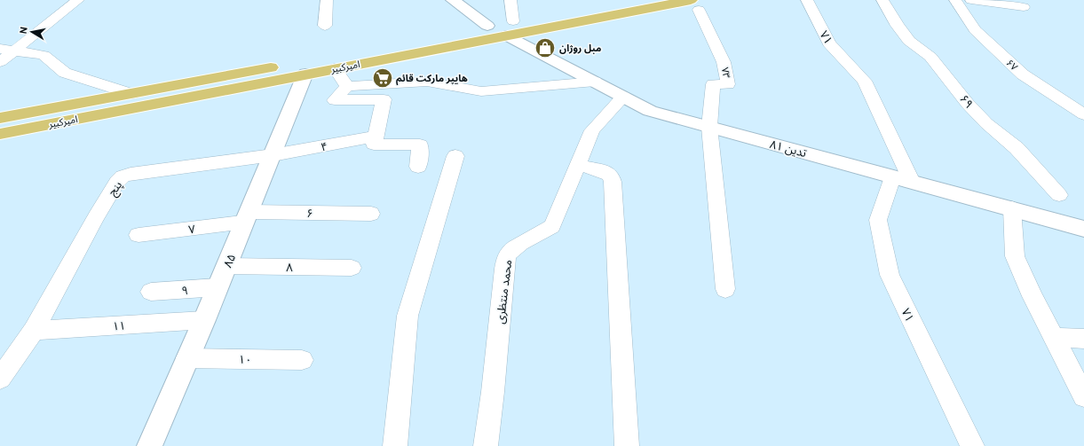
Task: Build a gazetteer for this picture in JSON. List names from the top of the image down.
{
  "streets": {
    "main road": ["امیرکبیر"],
    "street": [
      "۷۱",
      "۶۷",
      "۷۳",
      "۶۹",
      "۴",
      "تدین ۸۱",
      "پنج",
      "۶",
      "۷",
      "۸۵",
      "۸",
      "۹",
      "محمد منتظری",
      "۱۱",
      "۱۰"
    ]
  },
  "crossings": [
    ["۷۱", "تدین ۸۱"],
    ["امیرکبیر", "۷۳"],
    ["امیرکبیر", "تدین ۸۱"],
    ["امیرکبیر", "۸۵"],
    ["۷۳", "تدین ۸۱"],
    ["۴", "پنج"],
    ["۴", "۸۵"],
    ["تدین ۸۱", "محمد منتظری"],
    ["پنج", "۸۵"],
    ["پنج", "۱۱"],
    ["۶", "۷"],
    ["۶", "۸۵"],
    ["۷", "۸۵"],
    ["۸۵", "۸"],
    ["۸۵", "۹"],
    ["۸۵", "۱۱"],
    ["۸۵", "۱۰"]
  ],
  "places": {
    "shop": ["مبل روژان"],
    "supermarket": ["هایپر مارکت قائم"]
  },
  "north": "left"
}
